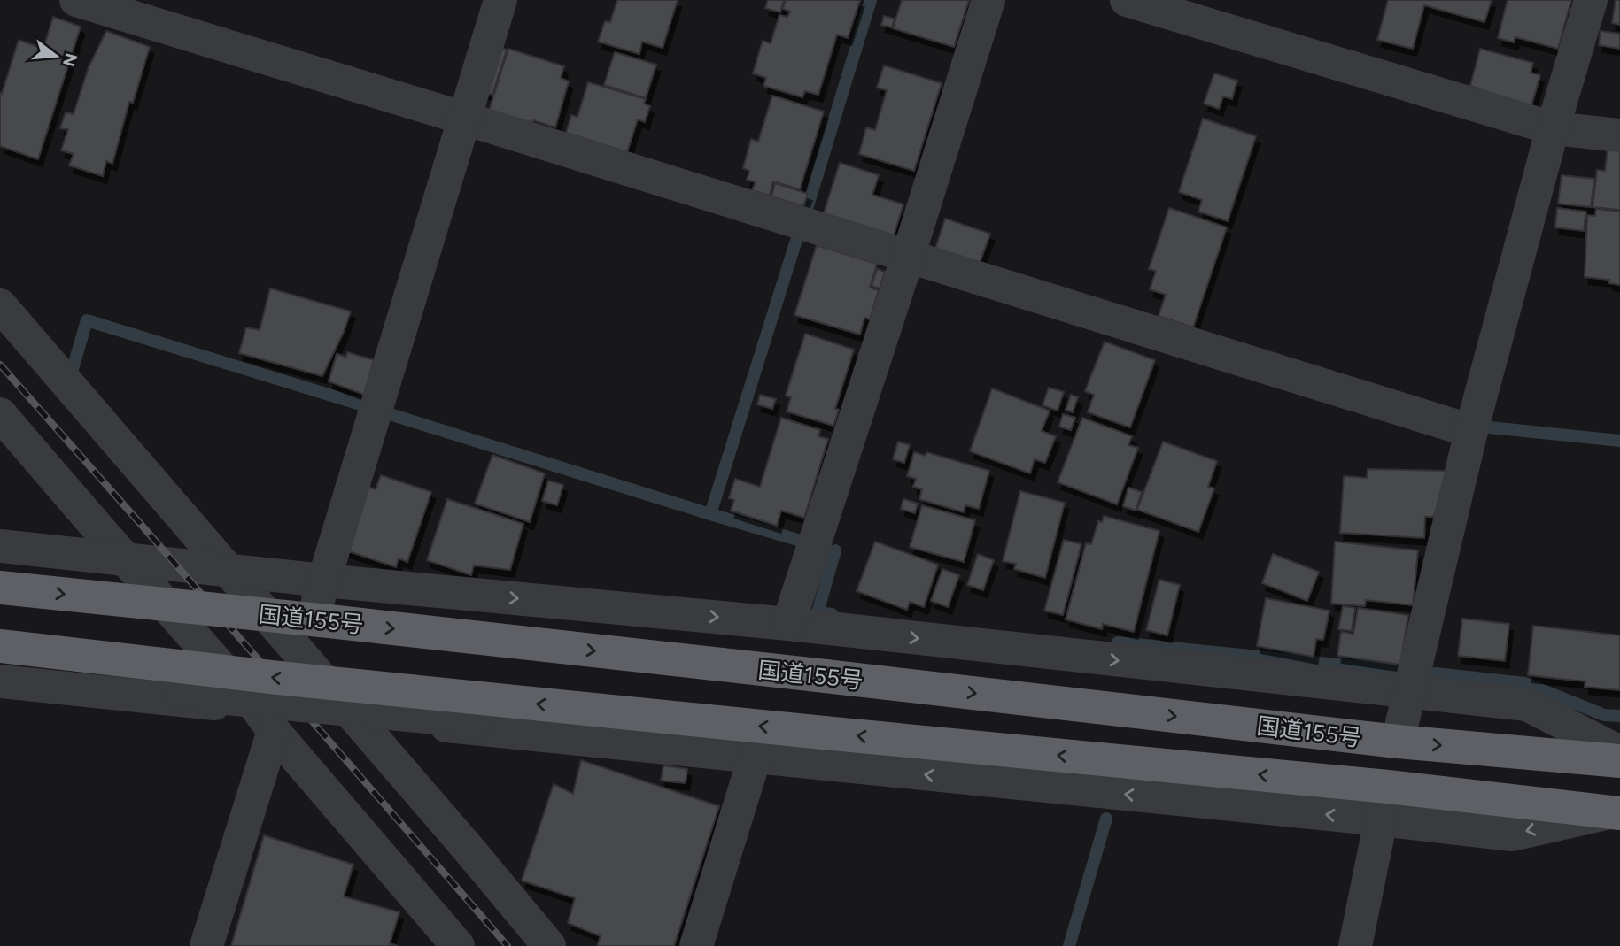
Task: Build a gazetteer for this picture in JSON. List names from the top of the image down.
{
  "streets": {
    "highway": ["国道155号"]
  },
  "north": "right"
}
